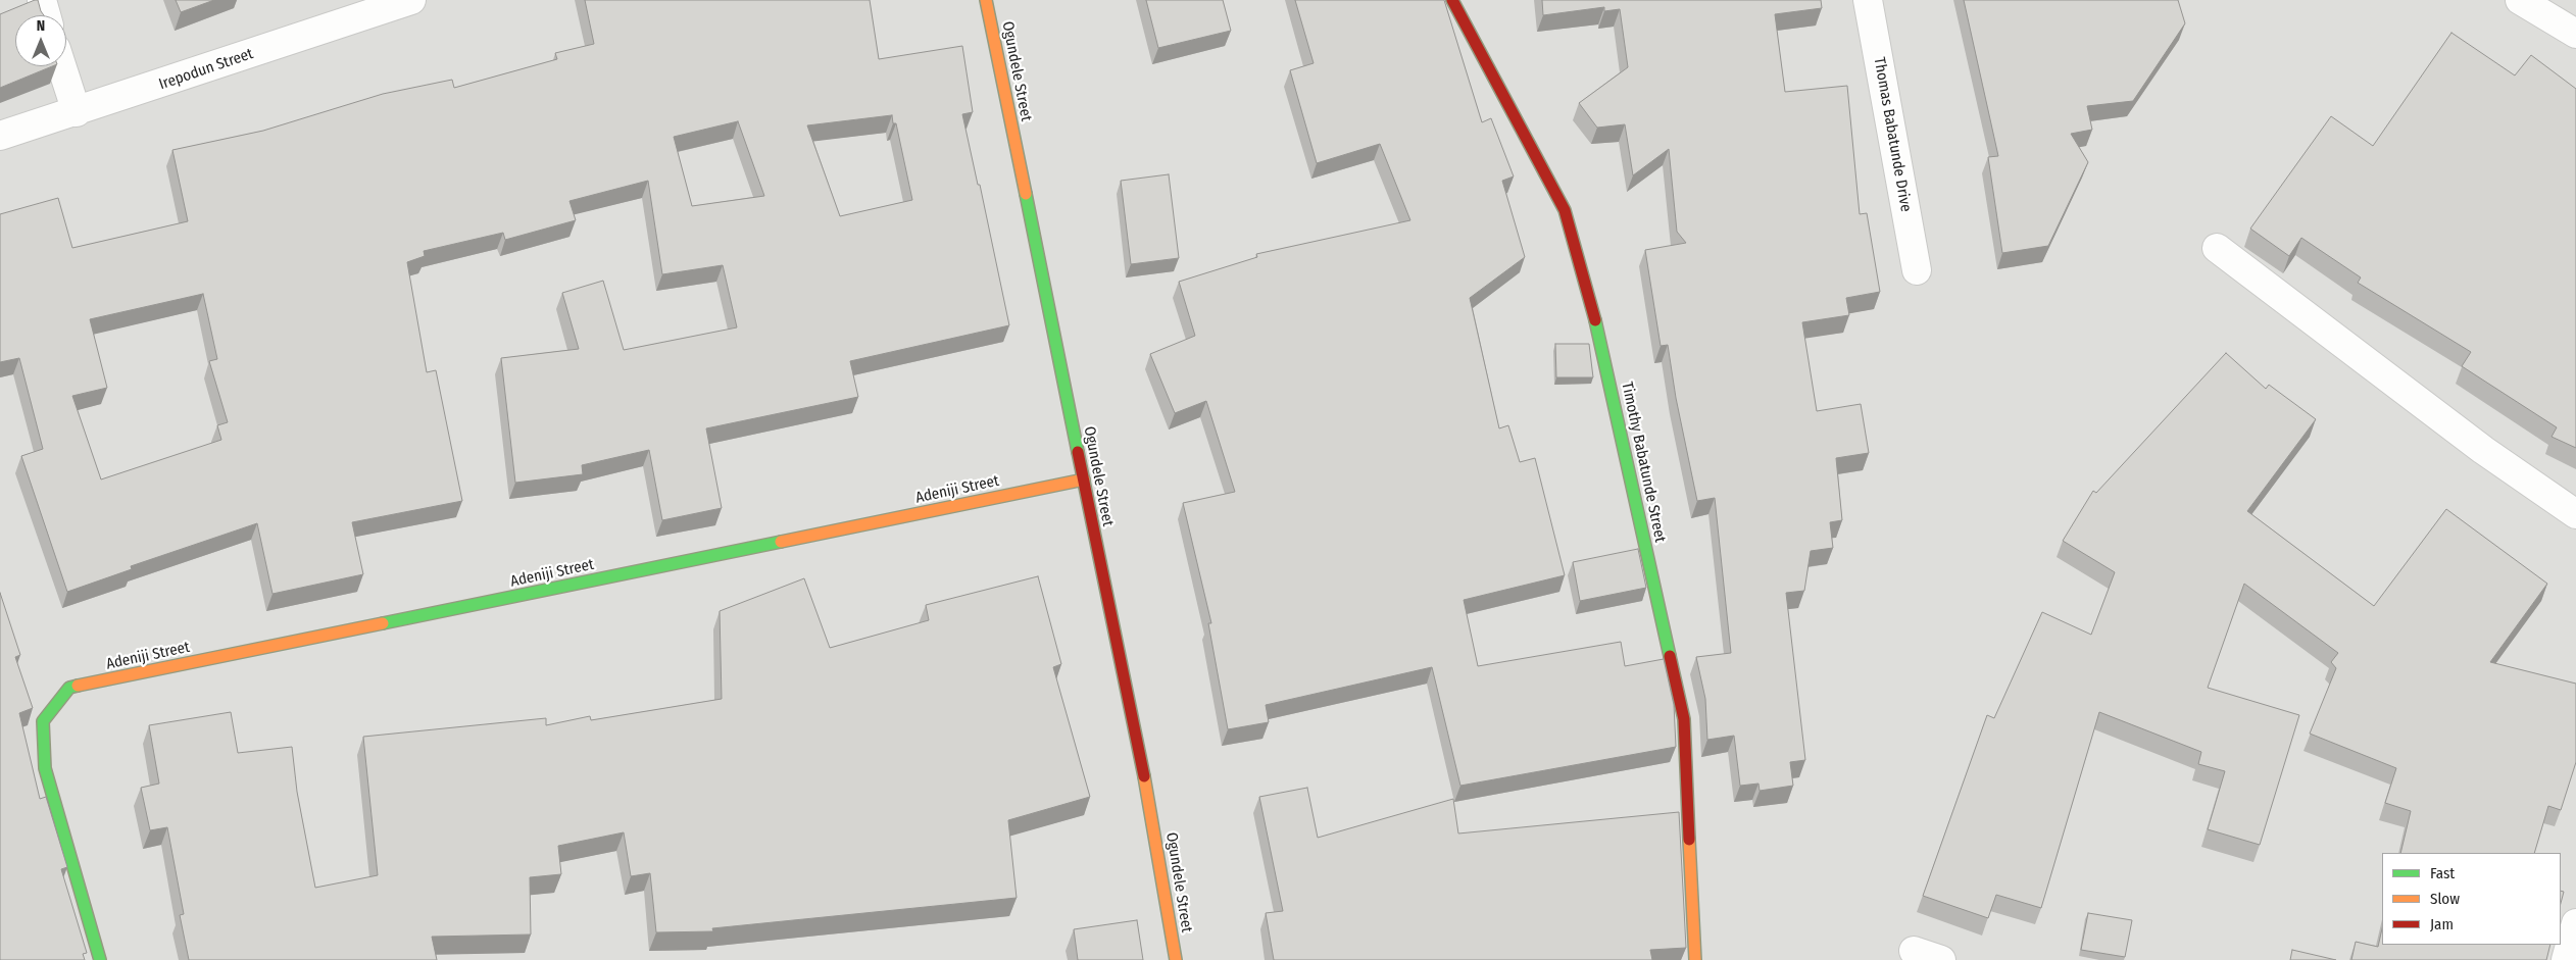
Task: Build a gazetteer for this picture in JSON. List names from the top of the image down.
{
  "streets": {
    "street": [
      "Irepodun Street",
      "Ogundele Street",
      "Thomas Babatunde Drive",
      "Timothy Babatunde Street",
      "Adeniji Street"
    ]
  },
  "crossings": [
    ["Ogundele Street", "Adeniji Street"]
  ],
  "legend": ["Fast", "Slow", "Jam"],
  "north": "top"
}
